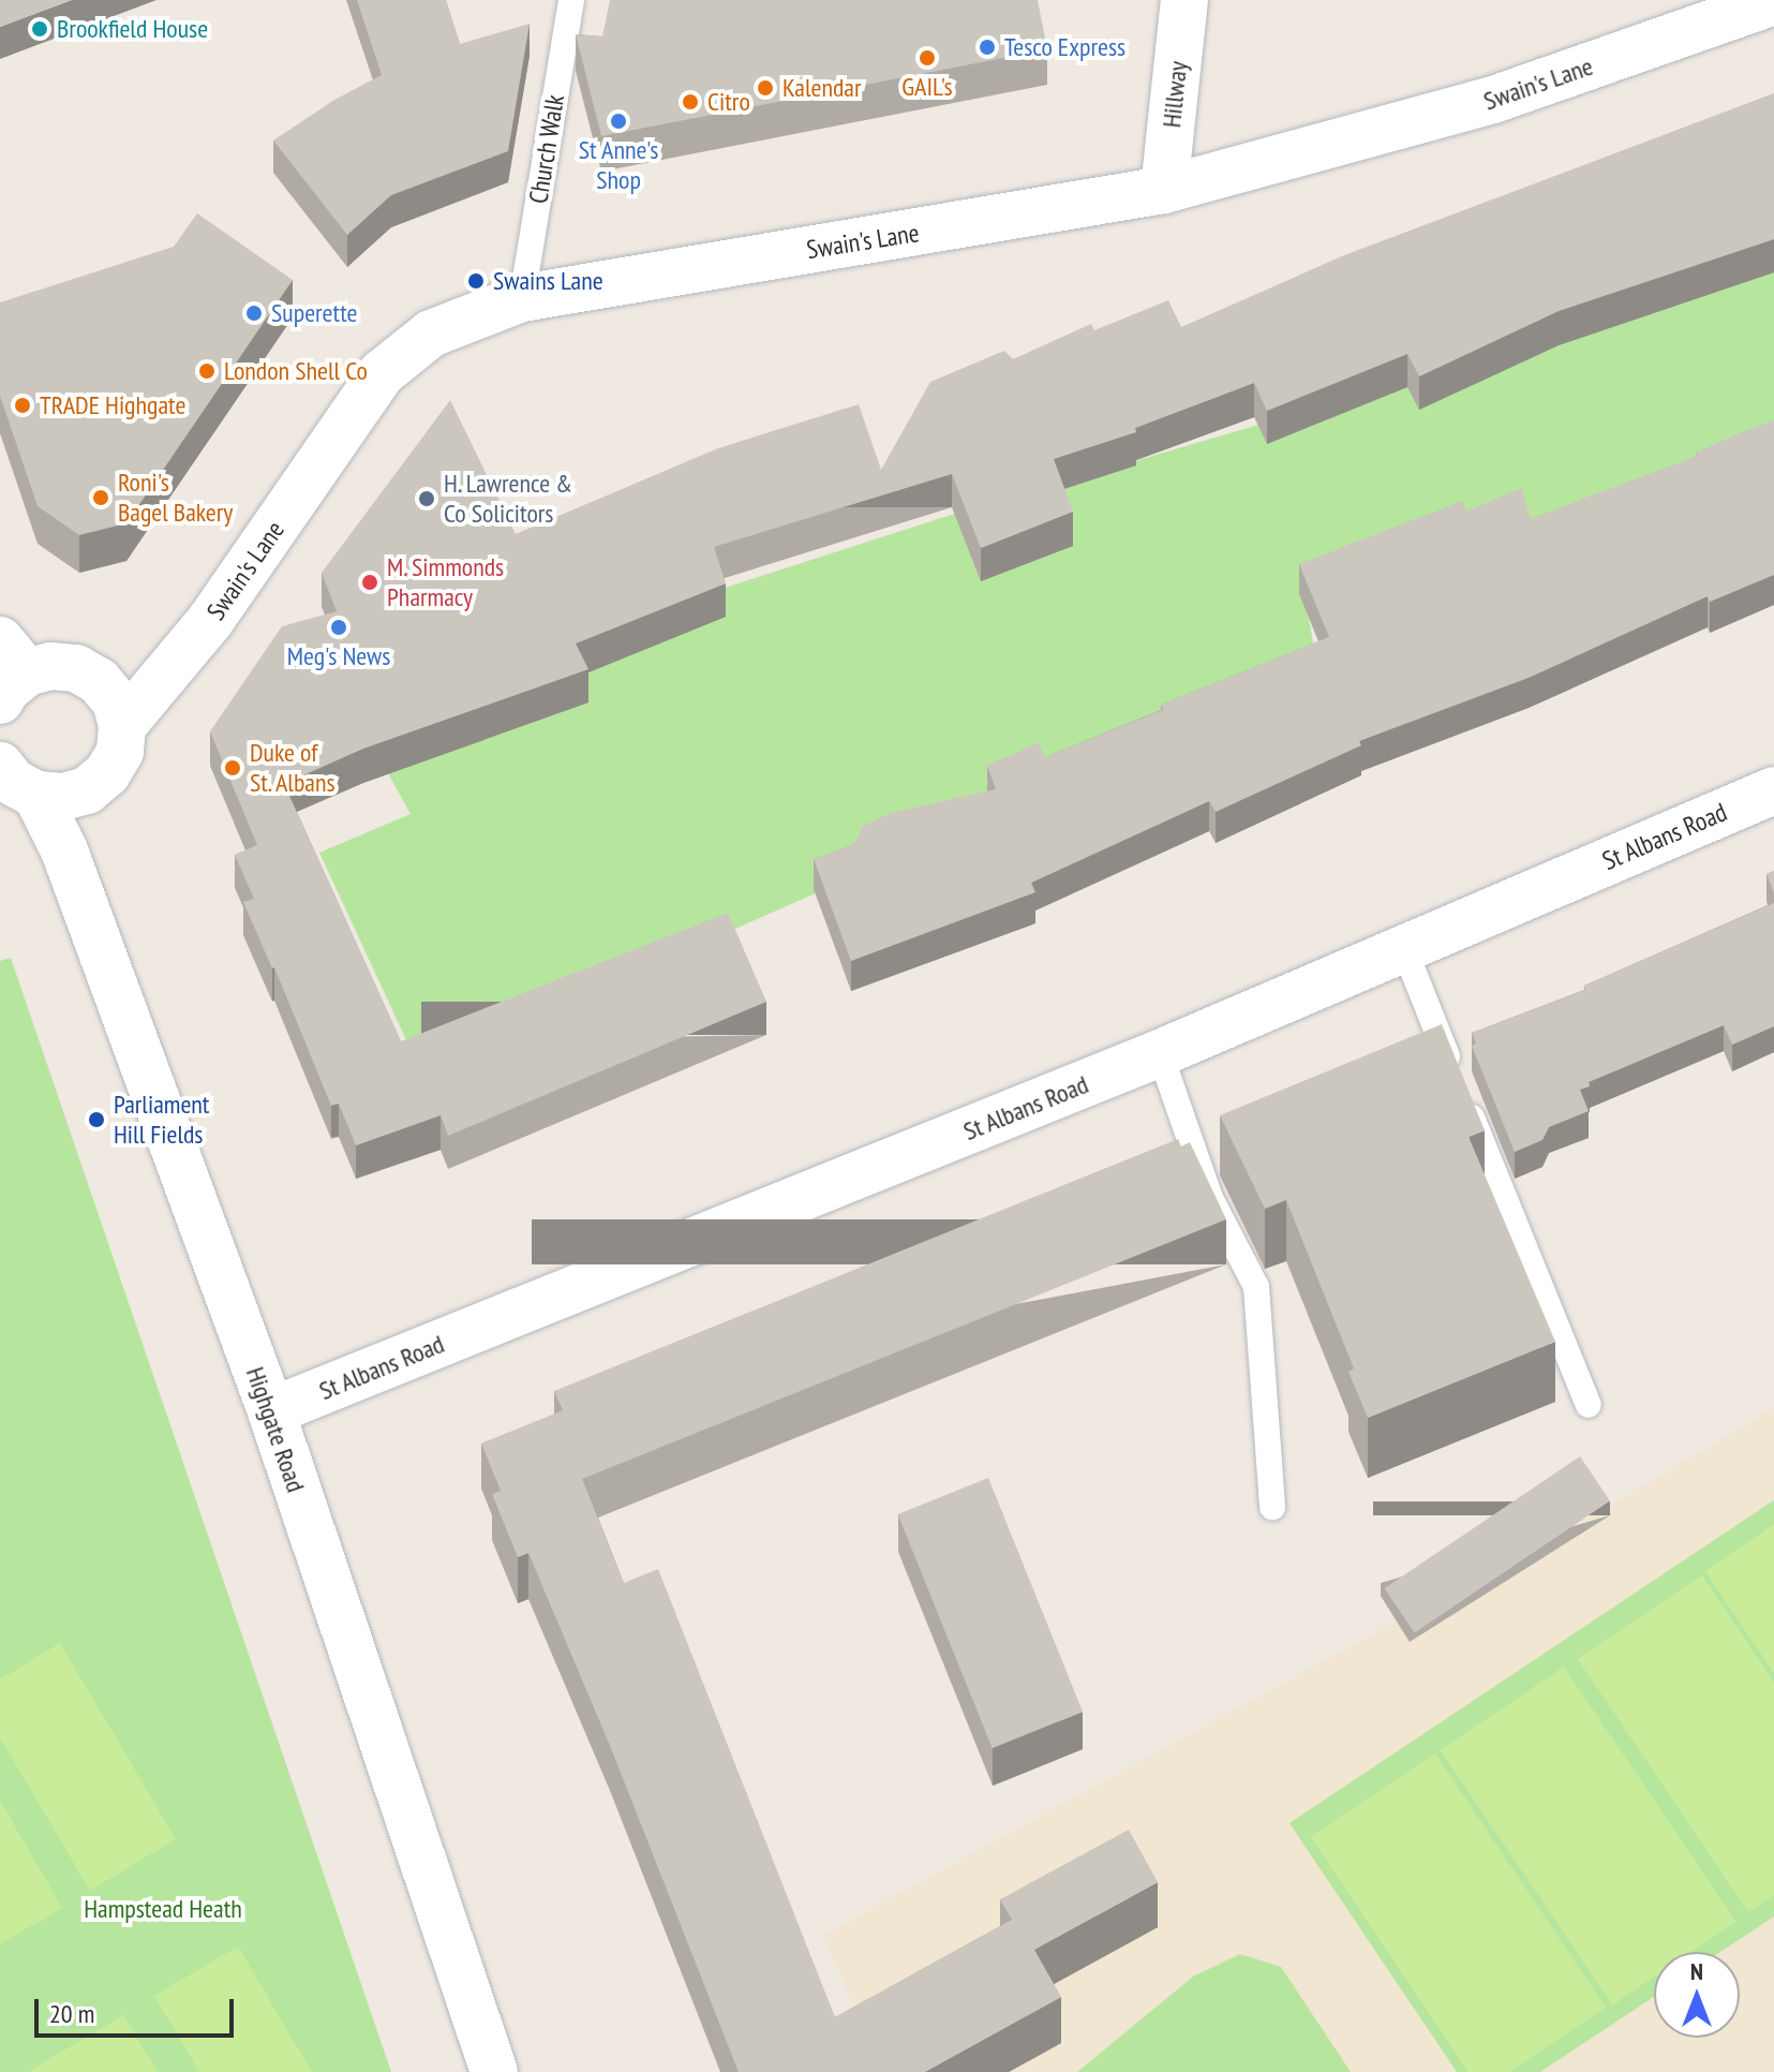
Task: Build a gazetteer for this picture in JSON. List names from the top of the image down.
{
  "streets": {
    "street": [
      "Swain's Lane",
      "Hillway",
      "St Albans Road",
      "Highgate Road"
    ],
    "lane": ["Church Walk"]
  },
  "crossings": [
    ["Swain's Lane", "Hillway"],
    ["Swain's Lane", "Church Walk"],
    ["St Albans Road", "Highgate Road"]
  ],
  "parks": ["Hampstead Heath"],
  "places": [
    "Brookfield House",
    "Tesco Express",
    "GAIL's",
    "Kalendar",
    "Citro",
    "St Anne's Shop",
    "Swains Lane",
    "Superette",
    "London Shell Co",
    "TRADE Highgate",
    "Roni's Bagel Bakery",
    "H. Lawrence & Co Solicitors",
    "M. Simmonds Pharmacy",
    "Meg's News",
    "Duke of St. Albans",
    "Parliament Hill Fields"
  ],
  "scale_bar": "20 m",
  "north": "top"
}
